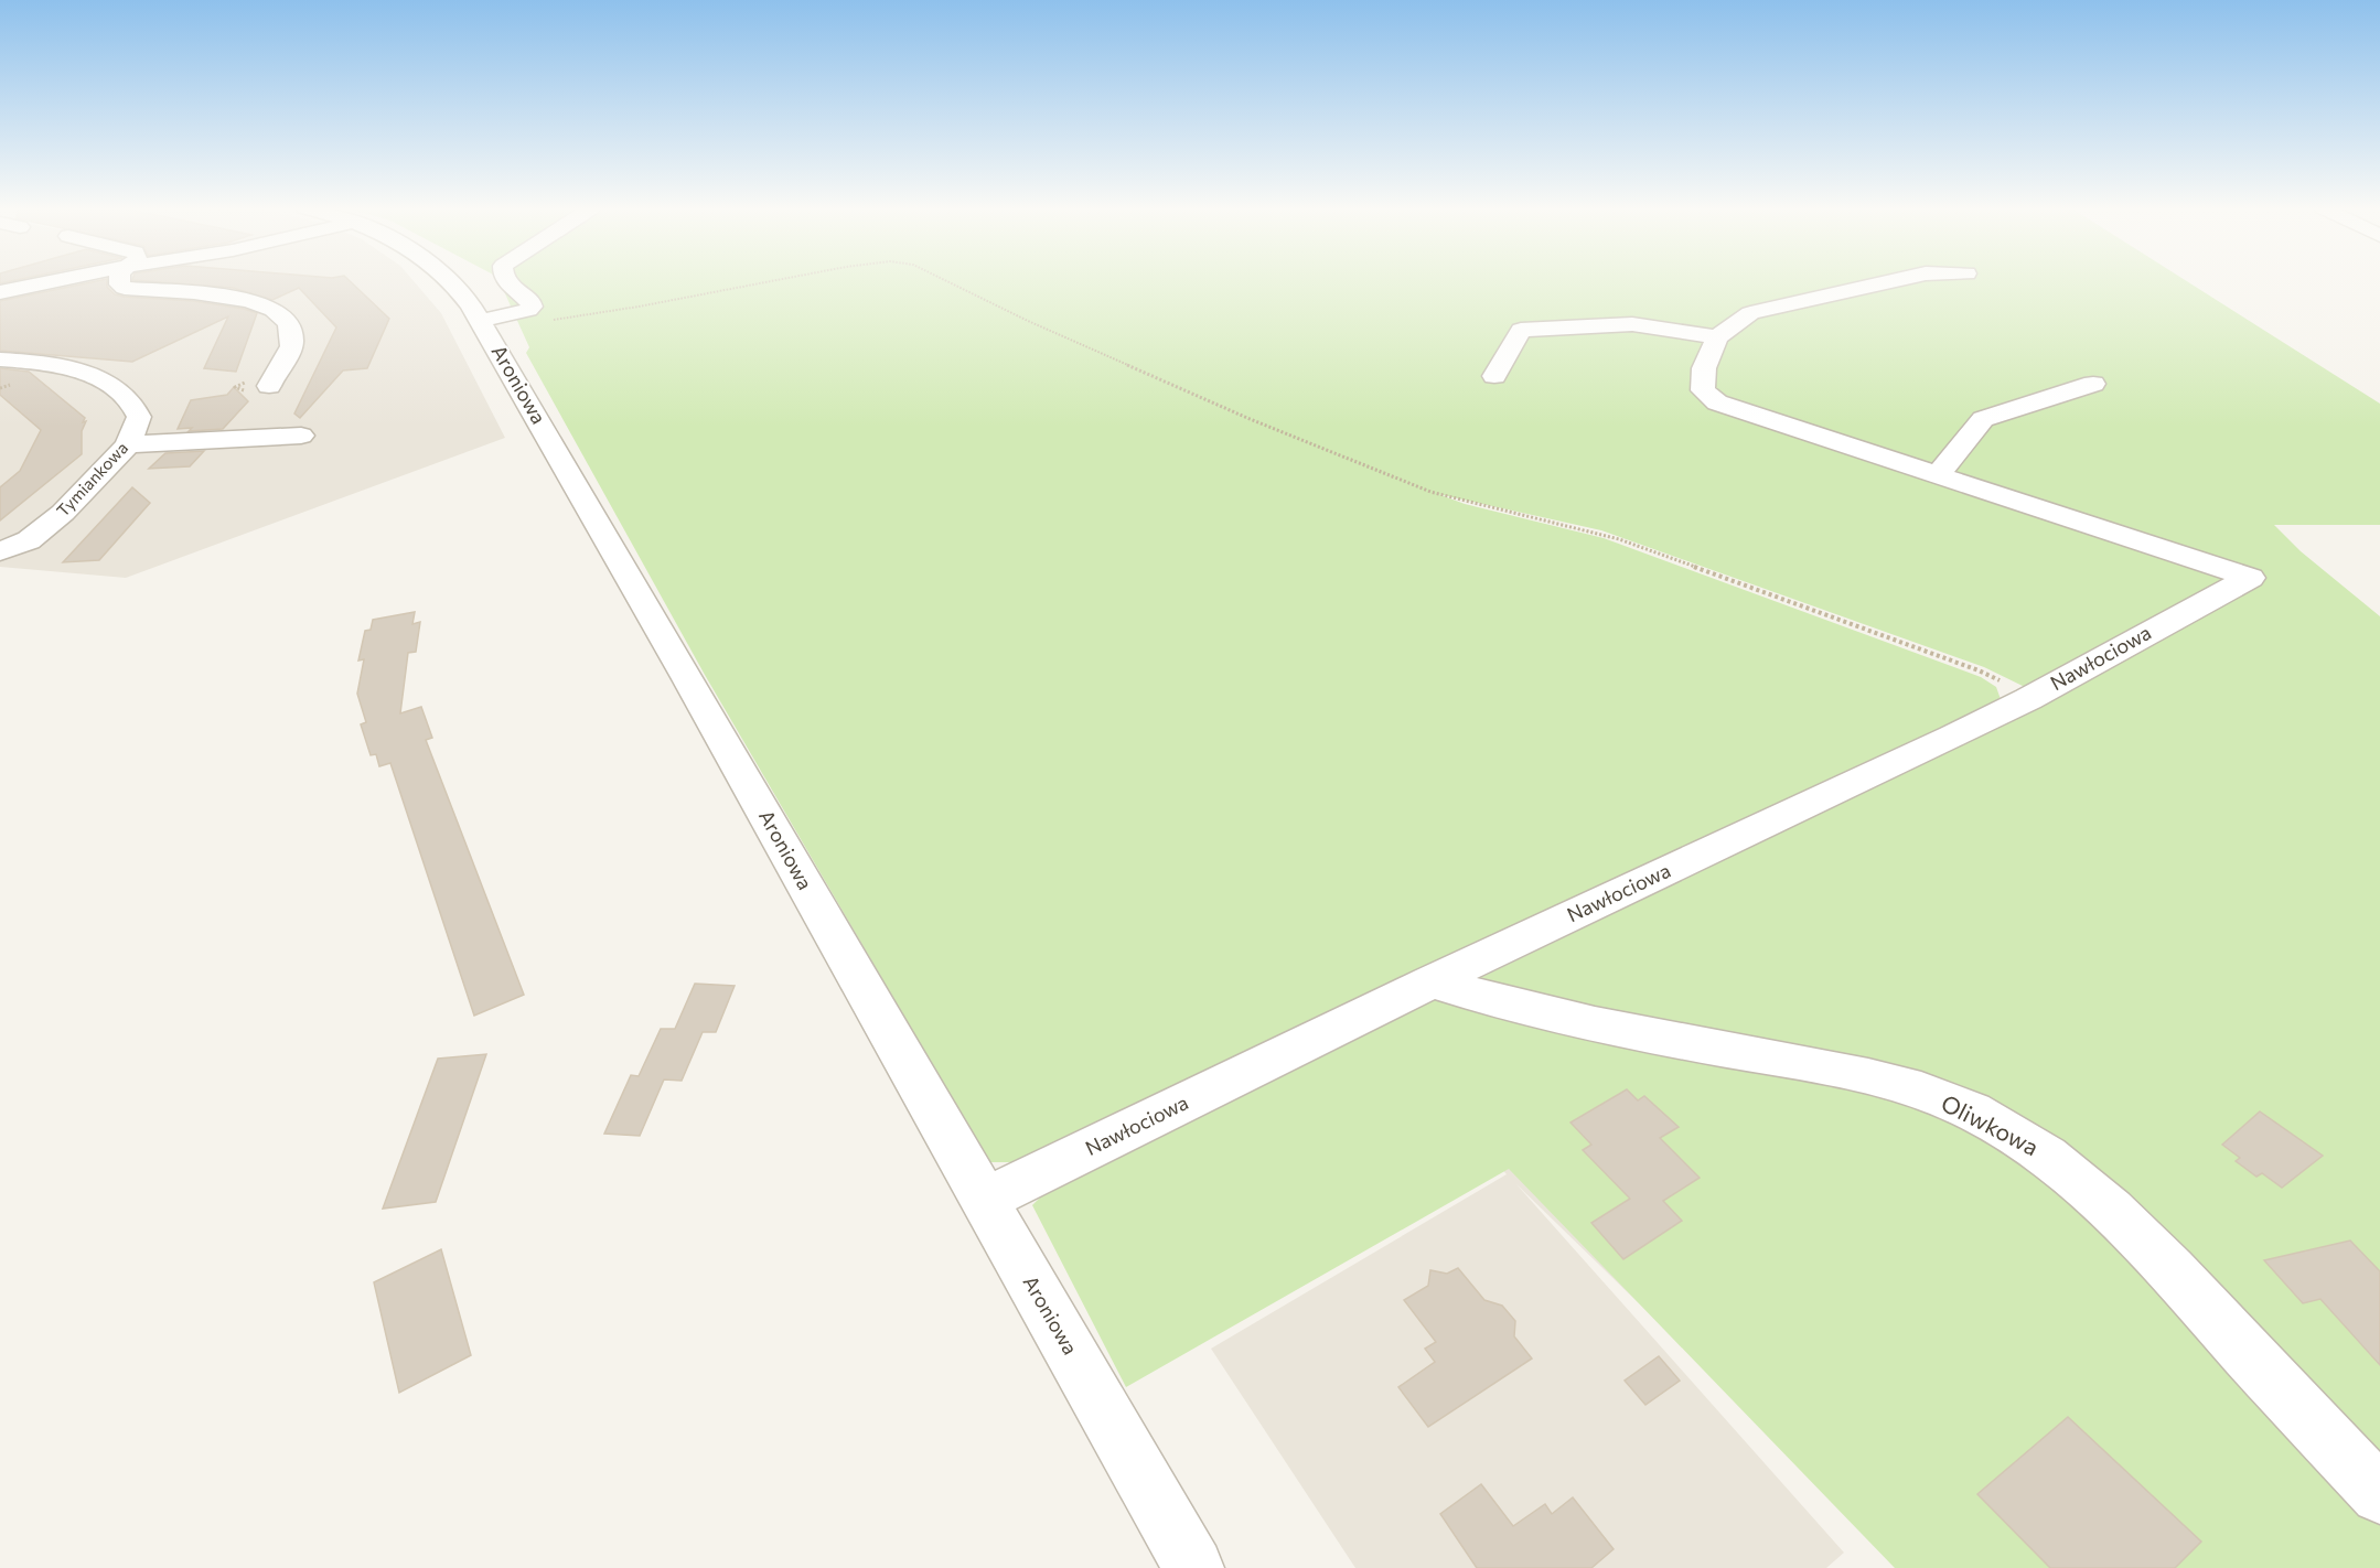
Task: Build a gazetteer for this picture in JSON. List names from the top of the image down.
{
  "streets": {
    "street": [
      "Aroniowa",
      "Tymiankowa",
      "Nawłociowa",
      "Oliwkowa"
    ]
  },
  "crossings": [
    ["Aroniowa", "Nawłociowa"],
    ["Nawłociowa", "Oliwkowa"]
  ]
}
